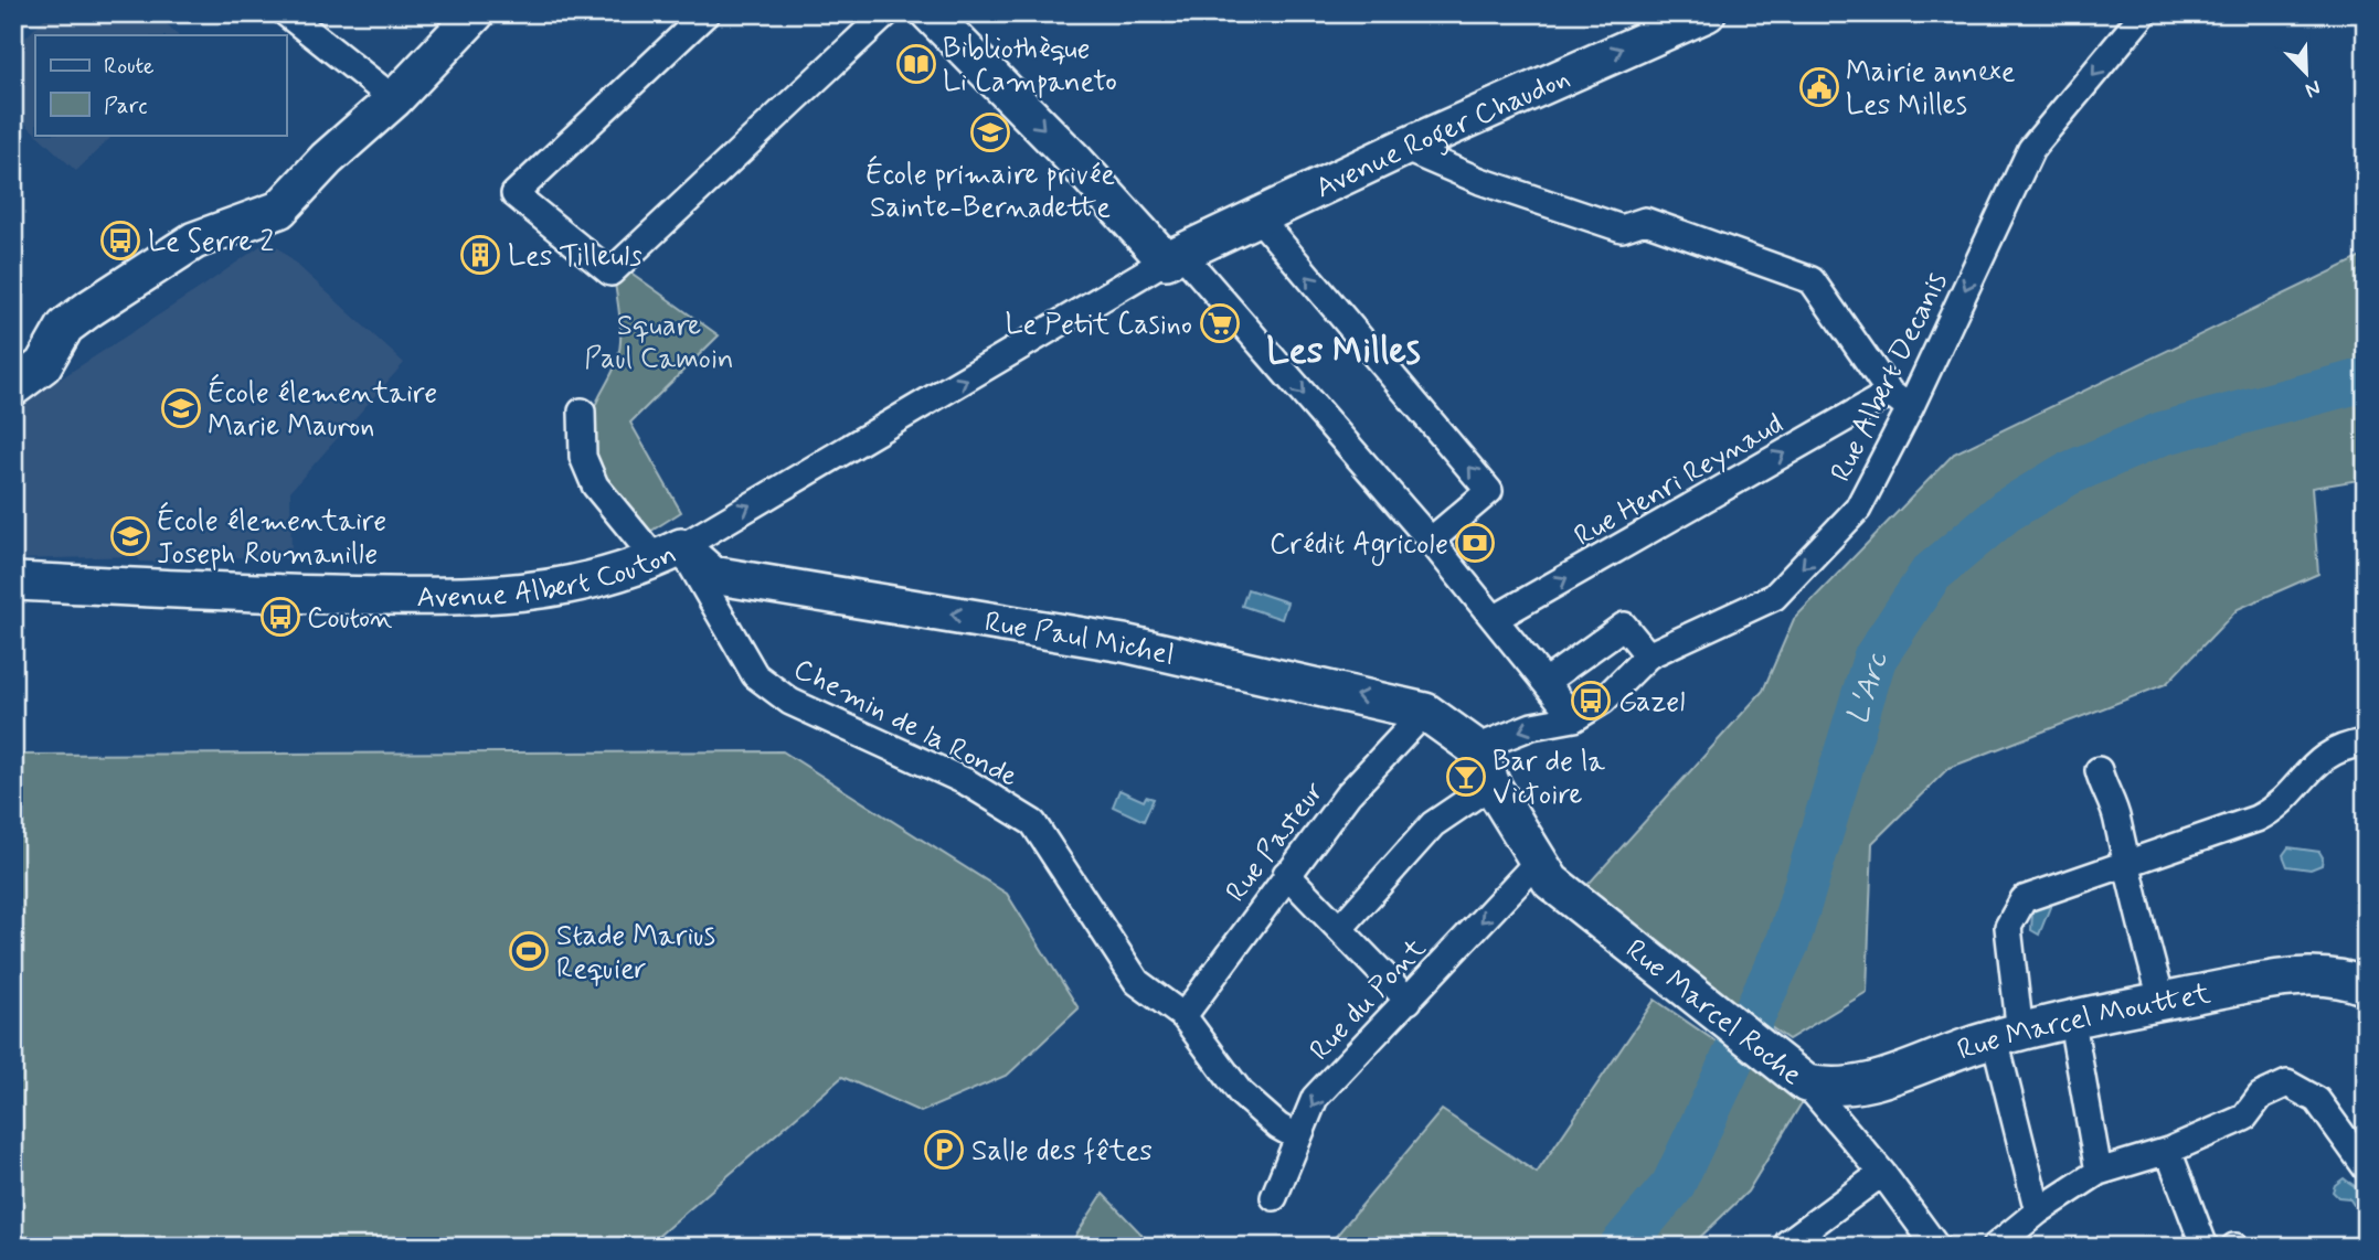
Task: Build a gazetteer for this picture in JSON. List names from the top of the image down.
{
  "streets": {
    "street": [
      "Avenue Roger Chaudon",
      "Rue Albert Decanis",
      "Rue Henri Reynaud",
      "Avenue Albert Couton",
      "Rue Paul Michel",
      "Chemin de la Ronde",
      "Rue Pasteur",
      "Rue du Pont",
      "Rue Marcel Roche",
      "Rue Marcel Mouttet"
    ]
  },
  "crossings": [
    ["Avenue Roger Chaudon", "Avenue Albert Couton"],
    ["Avenue Albert Couton", "Rue Paul Michel"],
    ["Avenue Albert Couton", "Chemin de la Ronde"],
    ["Rue Paul Michel", "Chemin de la Ronde"],
    ["Rue Paul Michel", "Rue Pasteur"],
    ["Rue Paul Michel", "Rue Marcel Roche"],
    ["Chemin de la Ronde", "Rue Pasteur"],
    ["Rue du Pont", "Rue Marcel Roche"],
    ["Rue Marcel Roche", "Rue Marcel Mouttet"]
  ],
  "one_way": [
    "Avenue Roger Chaudon",
    "Rue Albert Decanis",
    "Rue Henri Reynaud",
    "Avenue Albert Couton",
    "Rue Paul Michel"
  ],
  "districts": ["Les Milles"],
  "water": ["L'Arc"],
  "parks": ["Square Paul Camoin"],
  "places": {
    "library": ["Bibliothèque Li Campaneto"],
    "public building": ["Mairie annexe Les Milles"],
    "school or university": ["École primaire privée Sainte-Bernadette", "École élementaire Marie Mauron", "École élementaire Joseph Roumanille"],
    "bus stop": ["Le Serre 2", "Couton", "Gazel"],
    "building": ["Les Tilleuls"],
    "supermarket": ["Le Petit Casino"],
    "bank": ["Crédit Agricole"],
    "bar": ["Bar de la Victoire"],
    "sports": ["Stade Marius Requier"],
    "parking": ["Salle des fêtes"]
  },
  "legend": ["Route", "Parc"],
  "north": "bottom right"
}
